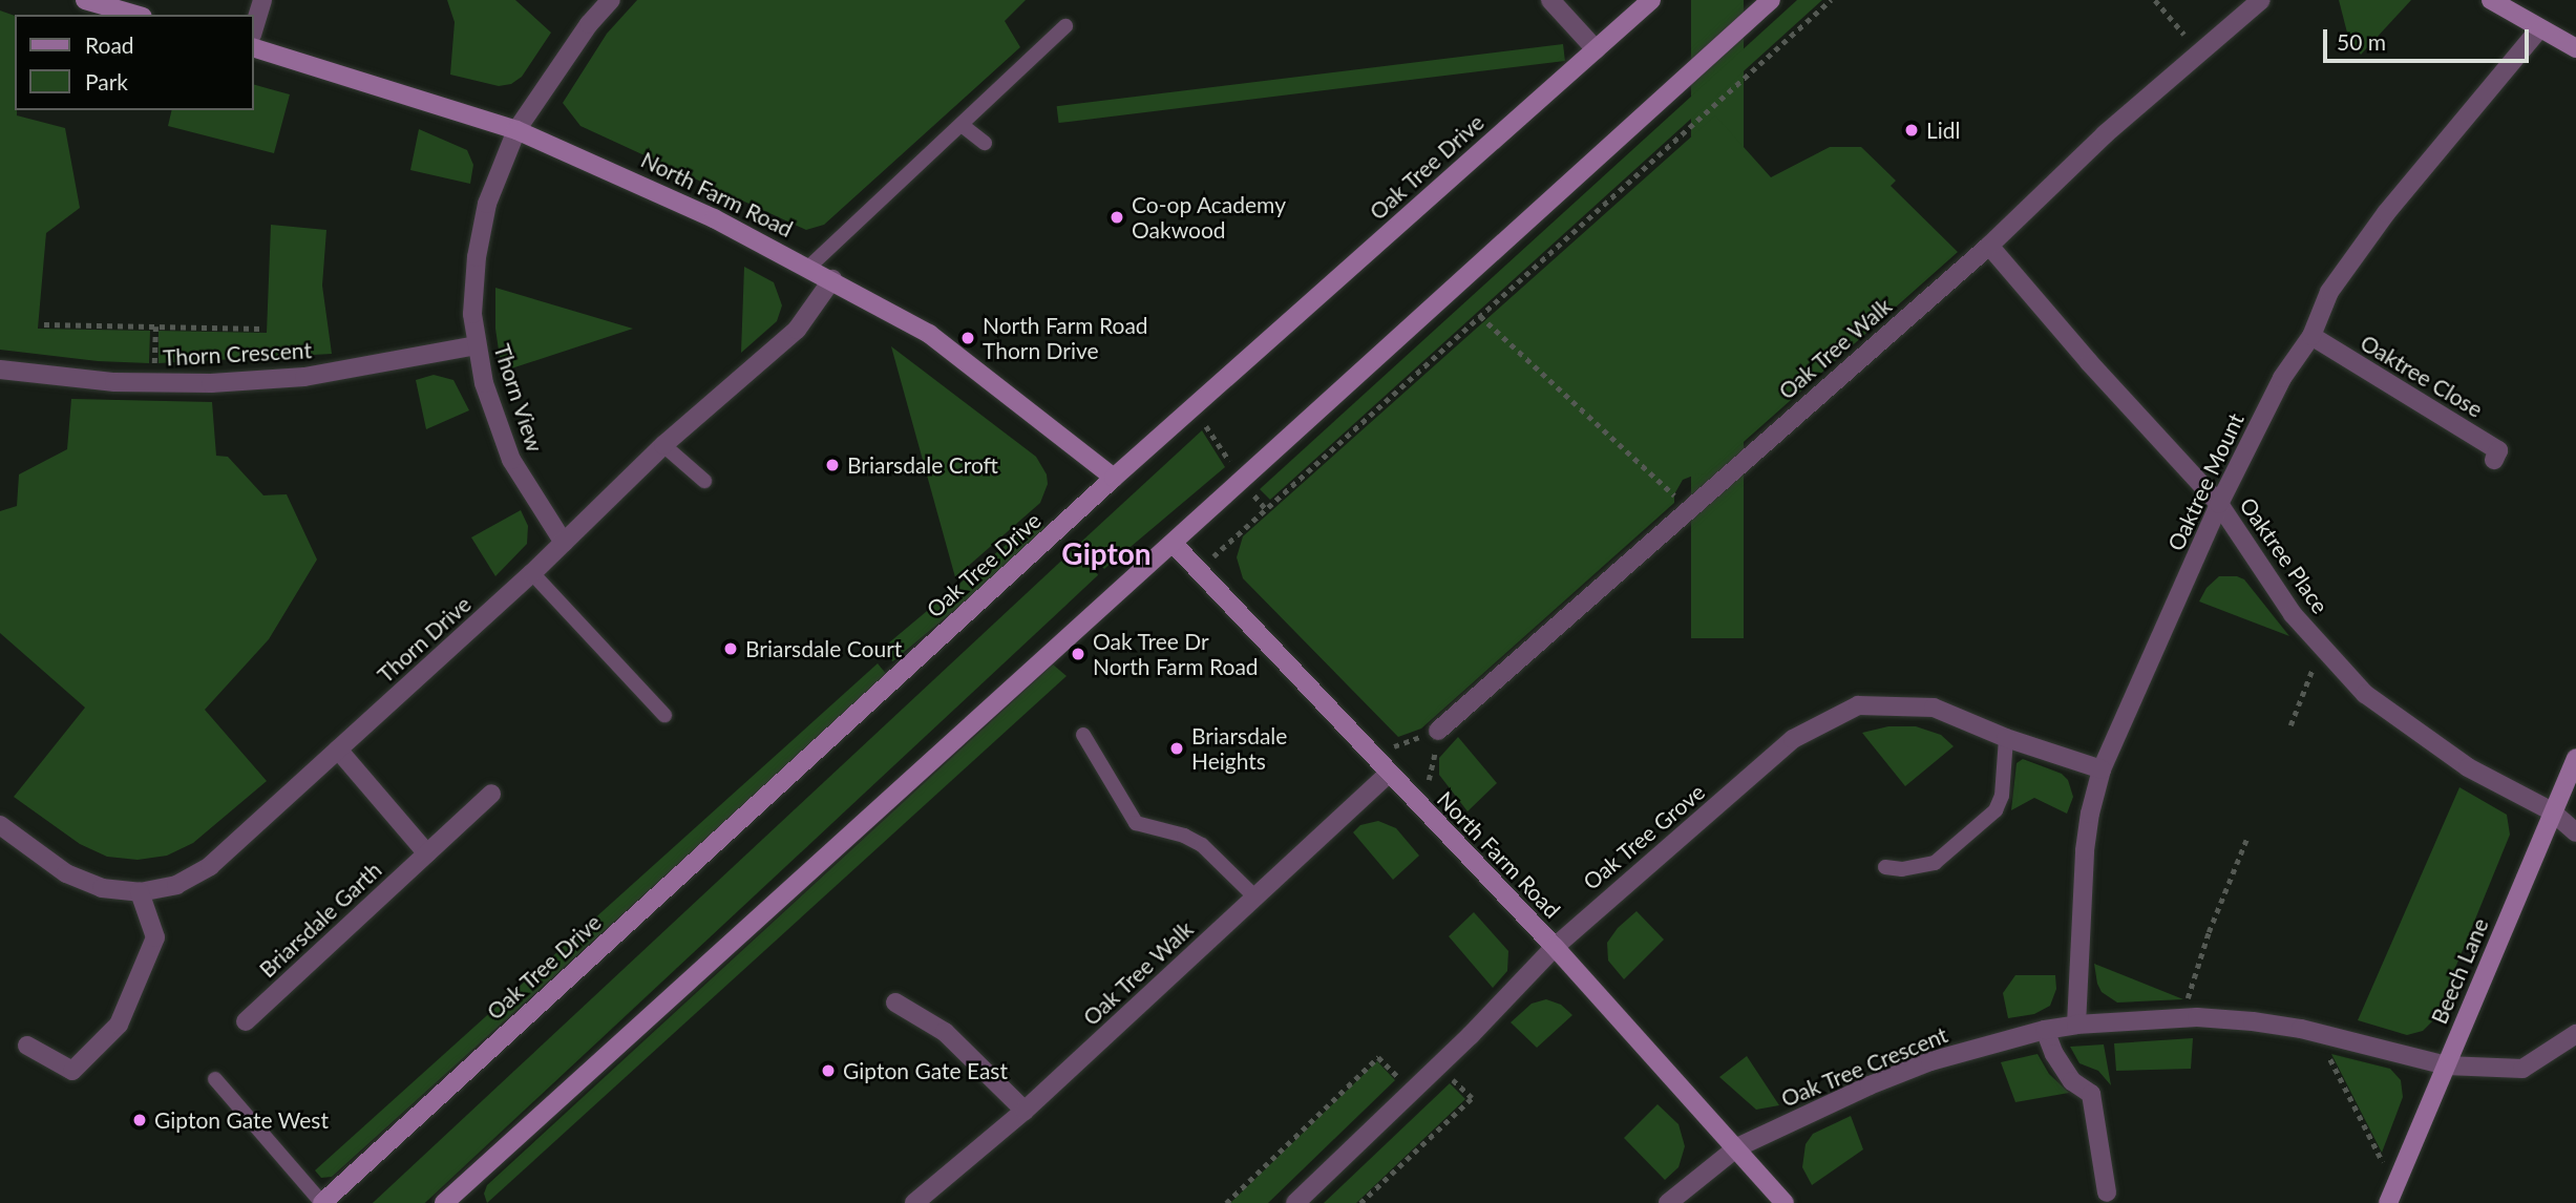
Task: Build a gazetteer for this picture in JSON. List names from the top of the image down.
{
  "streets": {
    "street": [
      "Oak Tree Drive",
      "North Farm Road",
      "Oak Tree Walk",
      "Thorn Crescent",
      "Oaktree Close",
      "Thorn View",
      "Oaktree Mount",
      "Oaktree Place",
      "Thorn Drive",
      "Oak Tree Grove",
      "Briarsdale Garth",
      "Beech Lane",
      "Oak Tree Crescent"
    ]
  },
  "crossings": [
    ["Oak Tree Drive", "North Farm Road"],
    ["North Farm Road", "Oak Tree Walk"],
    ["North Farm Road", "Thorn View"],
    ["North Farm Road", "Thorn Drive"],
    ["North Farm Road", "Oak Tree Grove"],
    ["North Farm Road", "Oak Tree Crescent"],
    ["Oak Tree Walk", "Oaktree Place"],
    ["Thorn Crescent", "Thorn View"],
    ["Oaktree Close", "Oaktree Mount"],
    ["Thorn View", "Thorn Drive"],
    ["Oaktree Mount", "Oaktree Place"],
    ["Oaktree Mount", "Oak Tree Grove"],
    ["Oaktree Mount", "Oak Tree Crescent"],
    ["Oaktree Place", "Beech Lane"],
    ["Beech Lane", "Oak Tree Crescent"]
  ],
  "districts": ["Gipton"],
  "places": [
    "Lidl",
    "Co-op Academy Oakwood",
    "North Farm Road Thorn Drive",
    "Briarsdale Croft",
    "Briarsdale Court",
    "Oak Tree Dr North Farm Road",
    "Briarsdale Heights",
    "Gipton Gate East",
    "Gipton Gate West"
  ],
  "legend": ["Road", "Park"],
  "scale_bar": "50 m"
}
